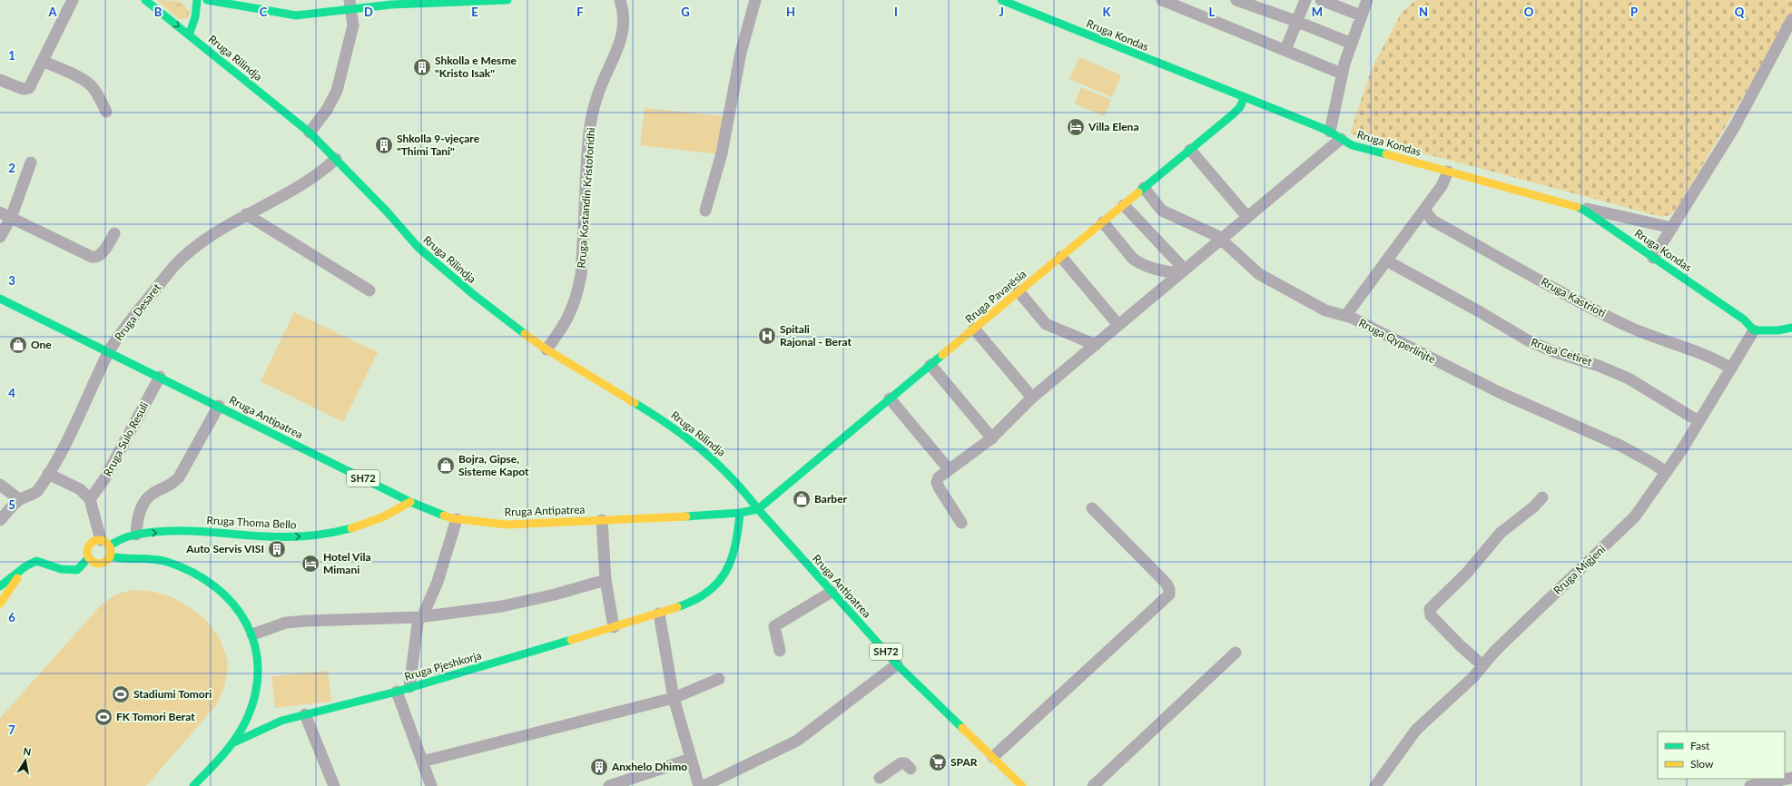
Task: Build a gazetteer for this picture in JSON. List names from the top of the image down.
{
  "streets": {
    "street": [
      "Rruga Kondas",
      "Rruga Rilindja",
      "Rruga Kostandin Kristoforidhi",
      "Rruga Pavarësia",
      "Rruga Kastrioti",
      "Rruga Desaret",
      "Rruga Qyperlinjte",
      "Rruga Cetiret",
      "Rruga Antipatrea",
      "Rruga Sulo Resuli",
      "SH72",
      "Rruga Thoma Bello",
      "Rruga Migjeni",
      "Rruga Pjeshkorja"
    ]
  },
  "crossings": [
    ["Rruga Kondas", "Rruga Pavarësia"],
    ["Rruga Kondas", "Rruga Migjeni"],
    ["Rruga Rilindja", "Rruga Kostandin Kristoforidhi"],
    ["Rruga Rilindja", "Rruga Pavarësia"],
    ["Rruga Rilindja", "Rruga Desaret"],
    ["Rruga Rilindja", "Rruga Antipatrea"],
    ["Rruga Pavarësia", "Rruga Qyperlinjte"],
    ["Rruga Pavarësia", "Rruga Antipatrea"],
    ["Rruga Kastrioti", "Rruga Migjeni"],
    ["Rruga Desaret", "Rruga Antipatrea"],
    ["Rruga Qyperlinjte", "Rruga Migjeni"],
    ["Rruga Cetiret", "Rruga Migjeni"],
    ["Rruga Antipatrea", "Rruga Sulo Resuli"],
    ["Rruga Antipatrea", "Rruga Thoma Bello"],
    ["Rruga Antipatrea", "Rruga Pjeshkorja"]
  ],
  "one_way": ["Rruga Thoma Bello"],
  "places": {
    "building": [
      "Shkolla e Mesme \"Kristo Isak\"",
      "Shkolla 9-vjeçare \"Thimi Tani\"",
      "Auto Servis VISI",
      "Anxhelo Dhimo"
    ],
    "hotel": ["Villa Elena", "Hotel Vila Mimani"],
    "hospital": ["Spitali Rajonal - Berat"],
    "shop": ["One", "Bojra, Gipse, Sisteme Kapot", "Barber"],
    "sports": ["Stadiumi Tomori", "FK Tomori Berat"],
    "supermarket": ["SPAR"]
  },
  "legend": ["Fast", "Slow"],
  "north": "top",
  "grid": {
    "columns": [
      "A",
      "B",
      "C",
      "D",
      "E",
      "F",
      "G",
      "H",
      "I",
      "J",
      "K",
      "L",
      "M",
      "N",
      "O",
      "P",
      "Q"
    ],
    "rows": [
      "1",
      "2",
      "3",
      "4",
      "5",
      "6",
      "7"
    ]
  }
}
